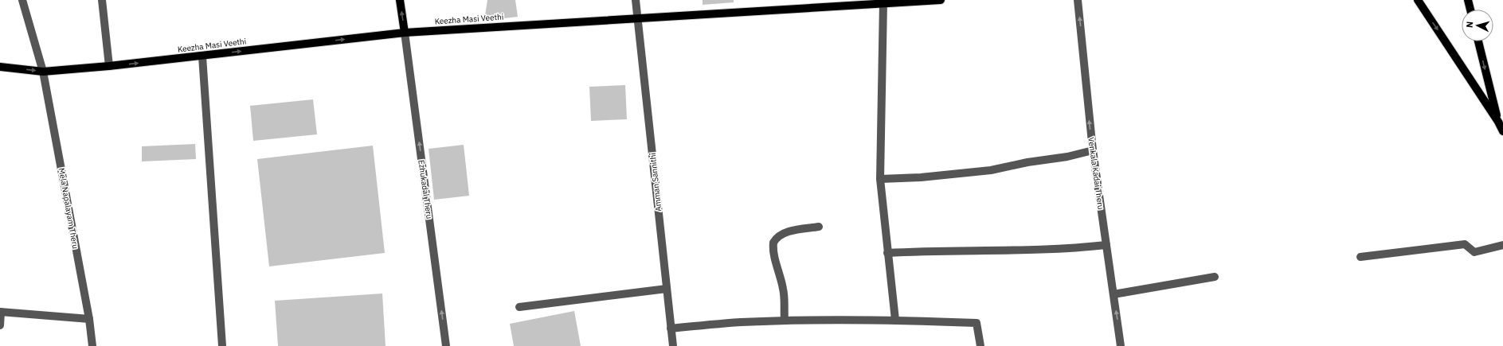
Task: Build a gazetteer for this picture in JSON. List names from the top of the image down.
{
  "streets": {
    "main road": ["Keezha Masi Veethi"],
    "street": [
      "Venkala Kadai Theru",
      "Amman Sannithi",
      "Ezhukadal Theru",
      "Mela Napalayam Theru"
    ]
  },
  "crossings": [
    ["Keezha Masi Veethi", "Amman Sannithi"],
    ["Keezha Masi Veethi", "Ezhukadal Theru"],
    ["Keezha Masi Veethi", "Mela Napalayam Theru"]
  ],
  "one_way": ["Keezha Masi Veethi", "Venkala Kadai Theru", "Ezhukadal Theru"],
  "north": "left"
}
